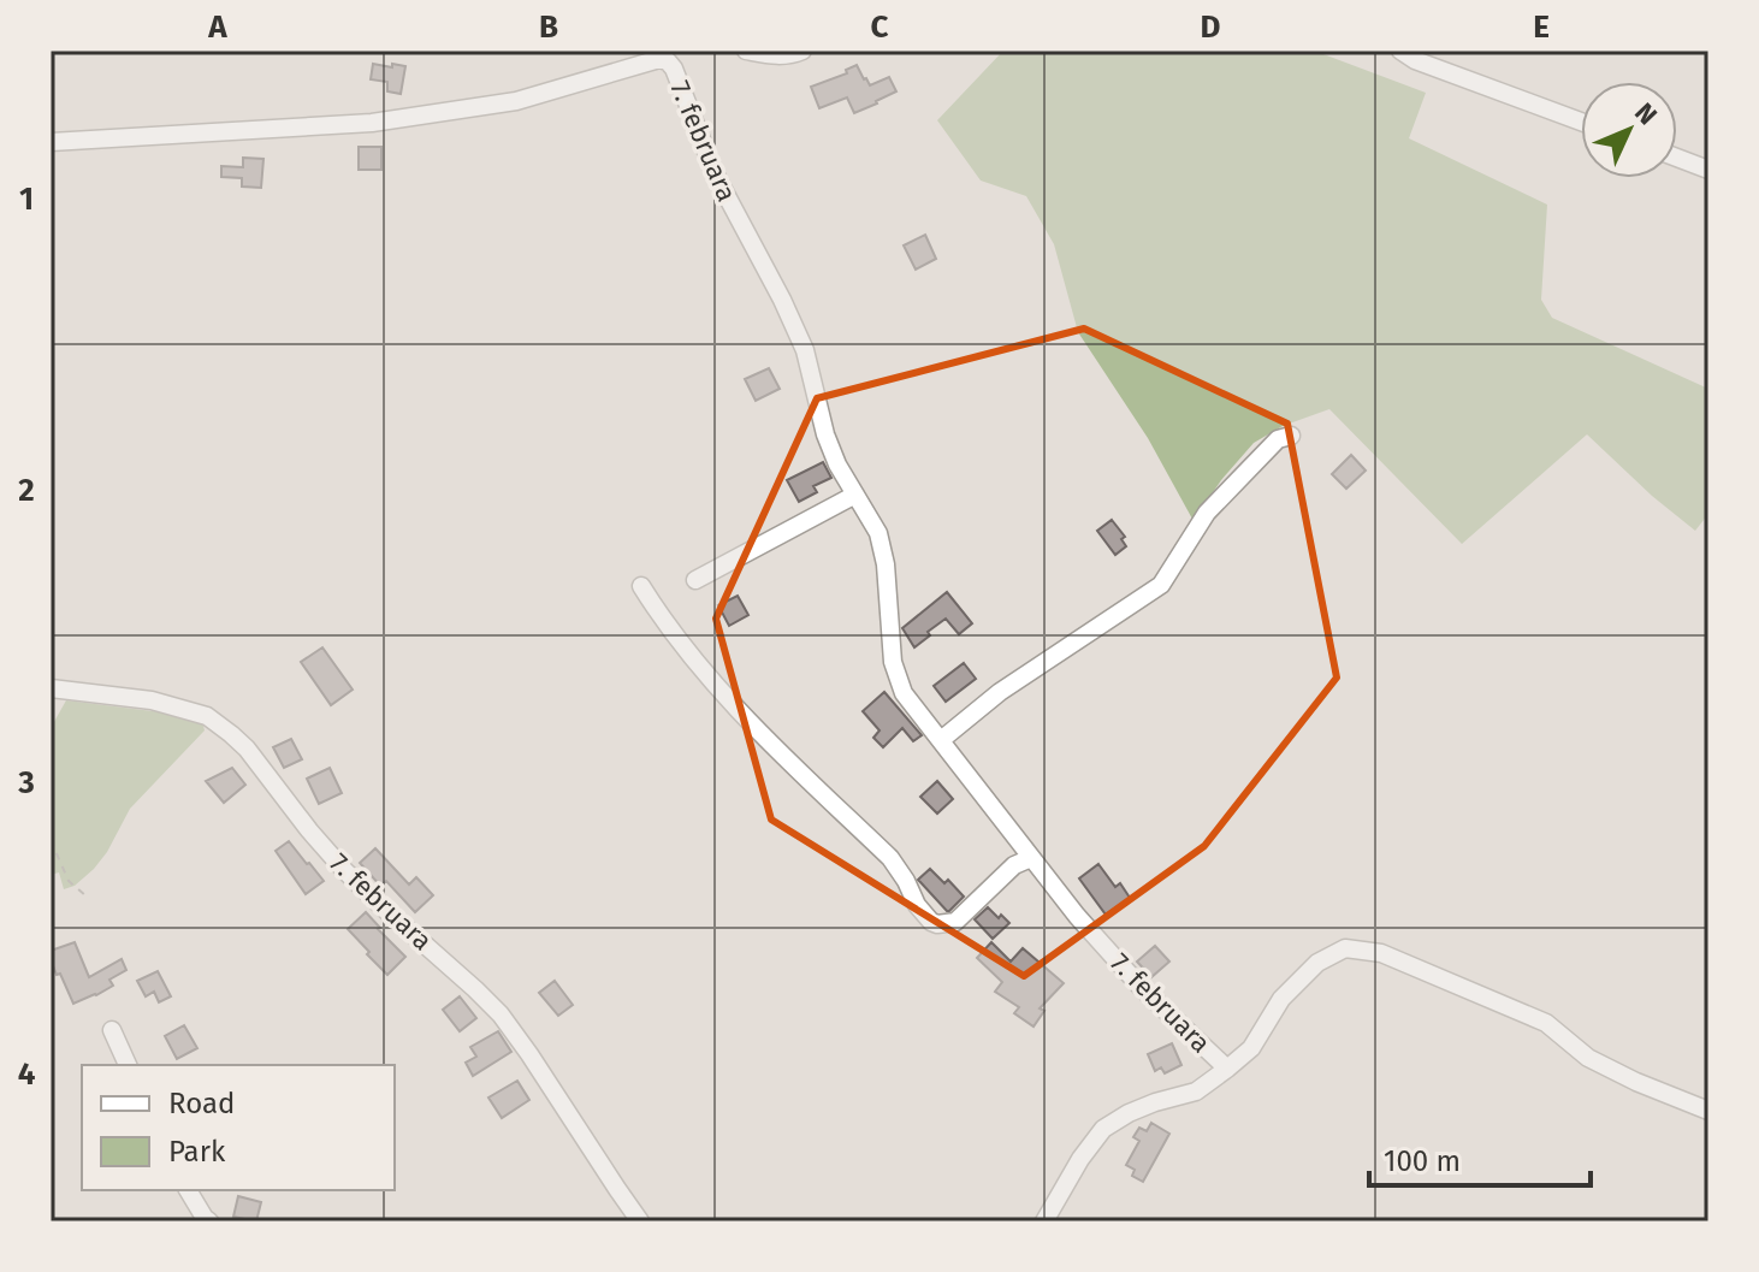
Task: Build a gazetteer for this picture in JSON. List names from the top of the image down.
{
  "streets": {
    "street": ["7. februara"]
  },
  "legend": ["Road", "Park"],
  "scale_bar": "100 m",
  "north": "top right",
  "grid": {
    "columns": [
      "A",
      "B",
      "C",
      "D",
      "E"
    ],
    "rows": [
      "1",
      "2",
      "3",
      "4"
    ]
  }
}
